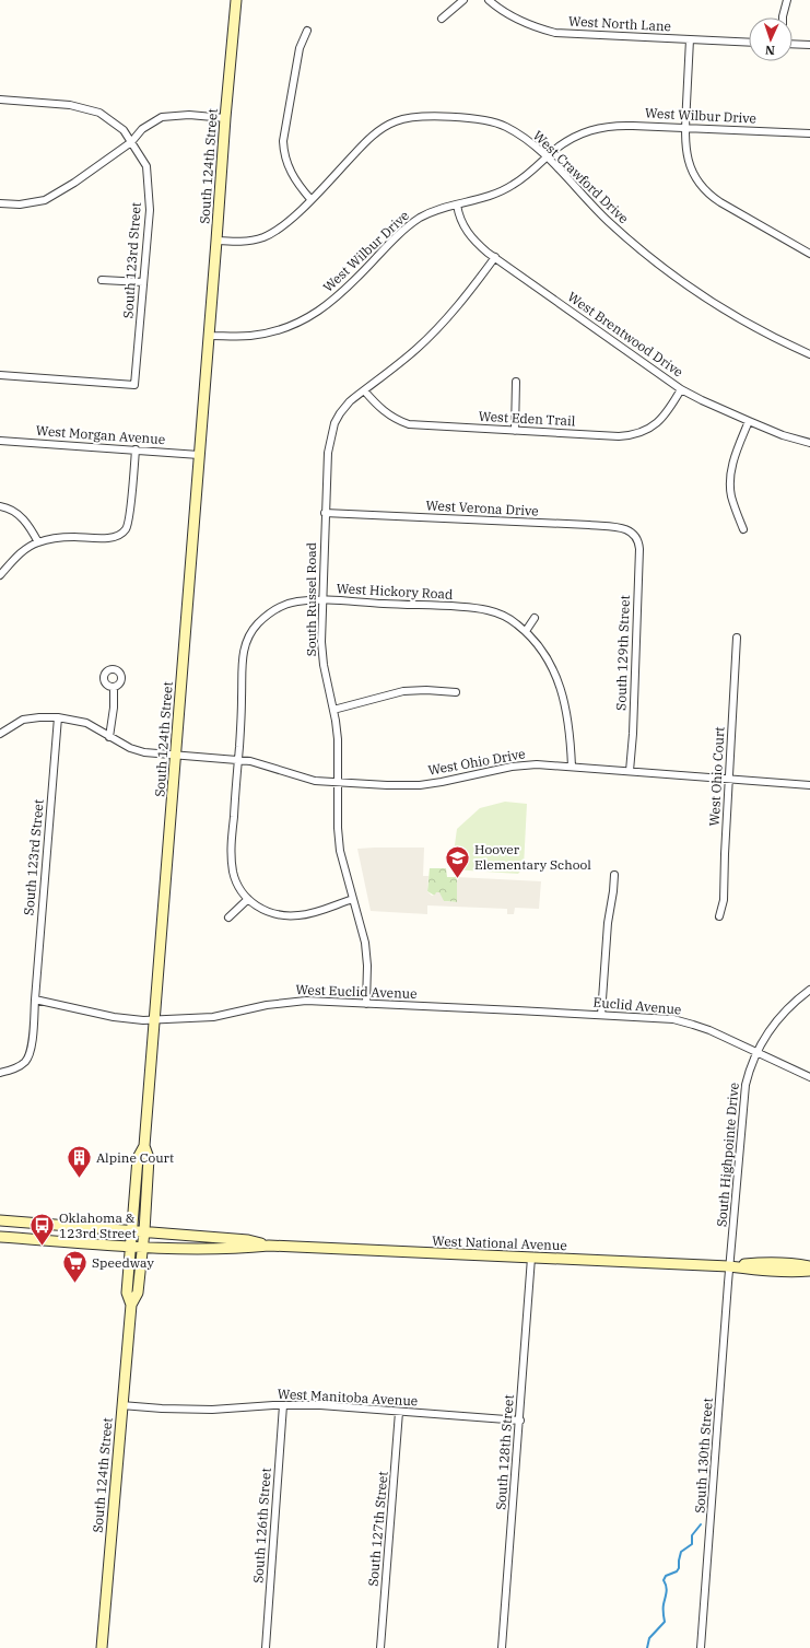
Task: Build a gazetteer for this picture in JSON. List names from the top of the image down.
{
  "streets": {
    "street": [
      "West North Lane",
      "West Wilbur Drive",
      "South 124th Street",
      "West Crawford Drive",
      "South 123rd Street",
      "West Brentwood Drive",
      "West Eden Trail",
      "West Morgan Avenue",
      "West Verona Drive",
      "West Hickory Road",
      "South Russel Road",
      "South 129th Street",
      "West Ohio Drive",
      "West Ohio Court",
      "West Euclid Avenue",
      "Euclid Avenue",
      "South Highpointe Drive",
      "West National Avenue",
      "West Manitoba Avenue",
      "South 128th Street",
      "South 130th Street",
      "South 126th Street",
      "South 127th Street"
    ]
  },
  "crossings": [
    ["West Wilbur Drive", "South 124th Street"],
    ["West Wilbur Drive", "West Crawford Drive"],
    ["West Wilbur Drive", "West Brentwood Drive"],
    ["South 124th Street", "West Crawford Drive"],
    ["South 124th Street", "West Morgan Avenue"],
    ["South 124th Street", "West Ohio Drive"],
    ["South 124th Street", "West Euclid Avenue"],
    ["South 124th Street", "West National Avenue"],
    ["South 124th Street", "West Manitoba Avenue"],
    ["South 123rd Street", "West Ohio Drive"],
    ["South 123rd Street", "West Euclid Avenue"],
    ["West Brentwood Drive", "West Eden Trail"],
    ["West Brentwood Drive", "South Russel Road"],
    ["West Eden Trail", "South Russel Road"],
    ["West Verona Drive", "South Russel Road"],
    ["West Verona Drive", "South 129th Street"],
    ["West Hickory Road", "South Russel Road"],
    ["West Hickory Road", "West Ohio Drive"],
    ["South Russel Road", "West Ohio Drive"],
    ["South Russel Road", "West Euclid Avenue"],
    ["South 129th Street", "West Ohio Drive"],
    ["West Ohio Drive", "West Ohio Court"],
    ["West Euclid Avenue", "Euclid Avenue"],
    ["Euclid Avenue", "South Highpointe Drive"],
    ["South Highpointe Drive", "West National Avenue"],
    ["South Highpointe Drive", "South 130th Street"],
    ["West National Avenue", "South 128th Street"],
    ["West National Avenue", "South 130th Street"],
    ["West Manitoba Avenue", "South 128th Street"],
    ["West Manitoba Avenue", "South 126th Street"],
    ["West Manitoba Avenue", "South 127th Street"]
  ],
  "places": {
    "school or university": ["Hoover Elementary School"],
    "building": ["Alpine Court"],
    "bus stop": ["Oklahoma & 123rd Street"],
    "supermarket": ["Speedway"]
  },
  "north": "bottom"
}
